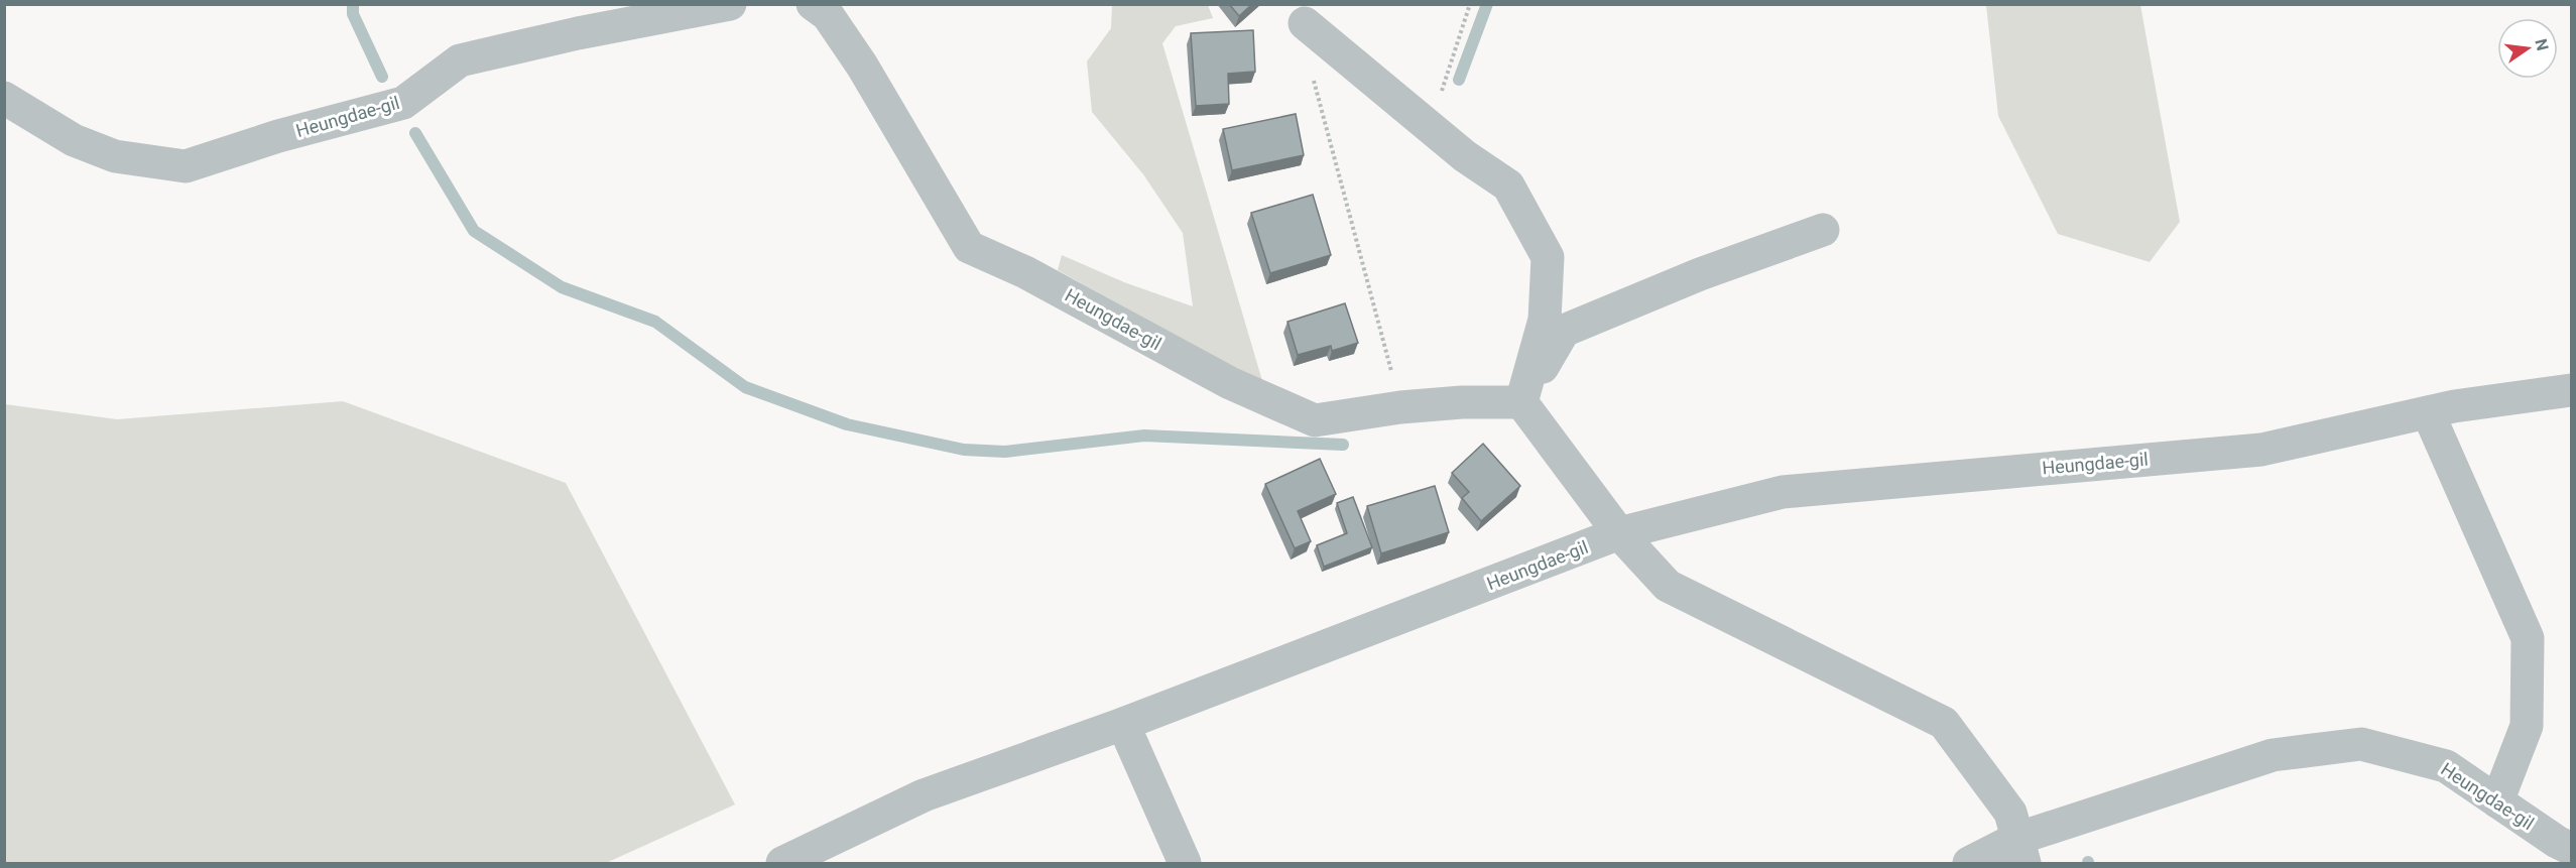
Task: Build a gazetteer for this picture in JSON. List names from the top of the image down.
{
  "streets": {
    "street": ["Heungdae-gil"]
  },
  "north": "right"
}
